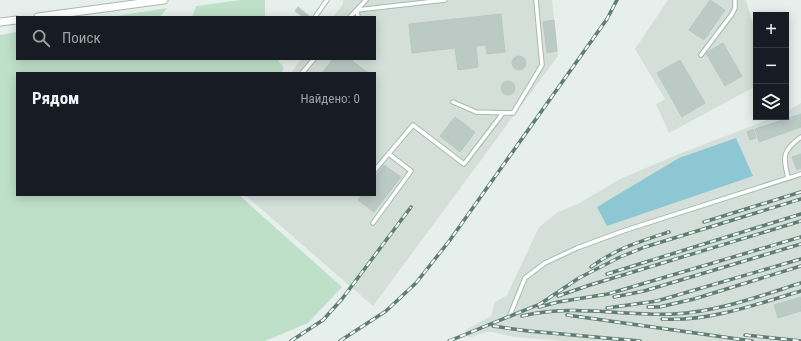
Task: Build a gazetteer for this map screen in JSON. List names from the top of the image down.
{
  "page": {
    "map_buttons": ["+", "−"],
    "search": "Поиск",
    "heading": ["Рядом", "Найдено: 0"]
  }
}
